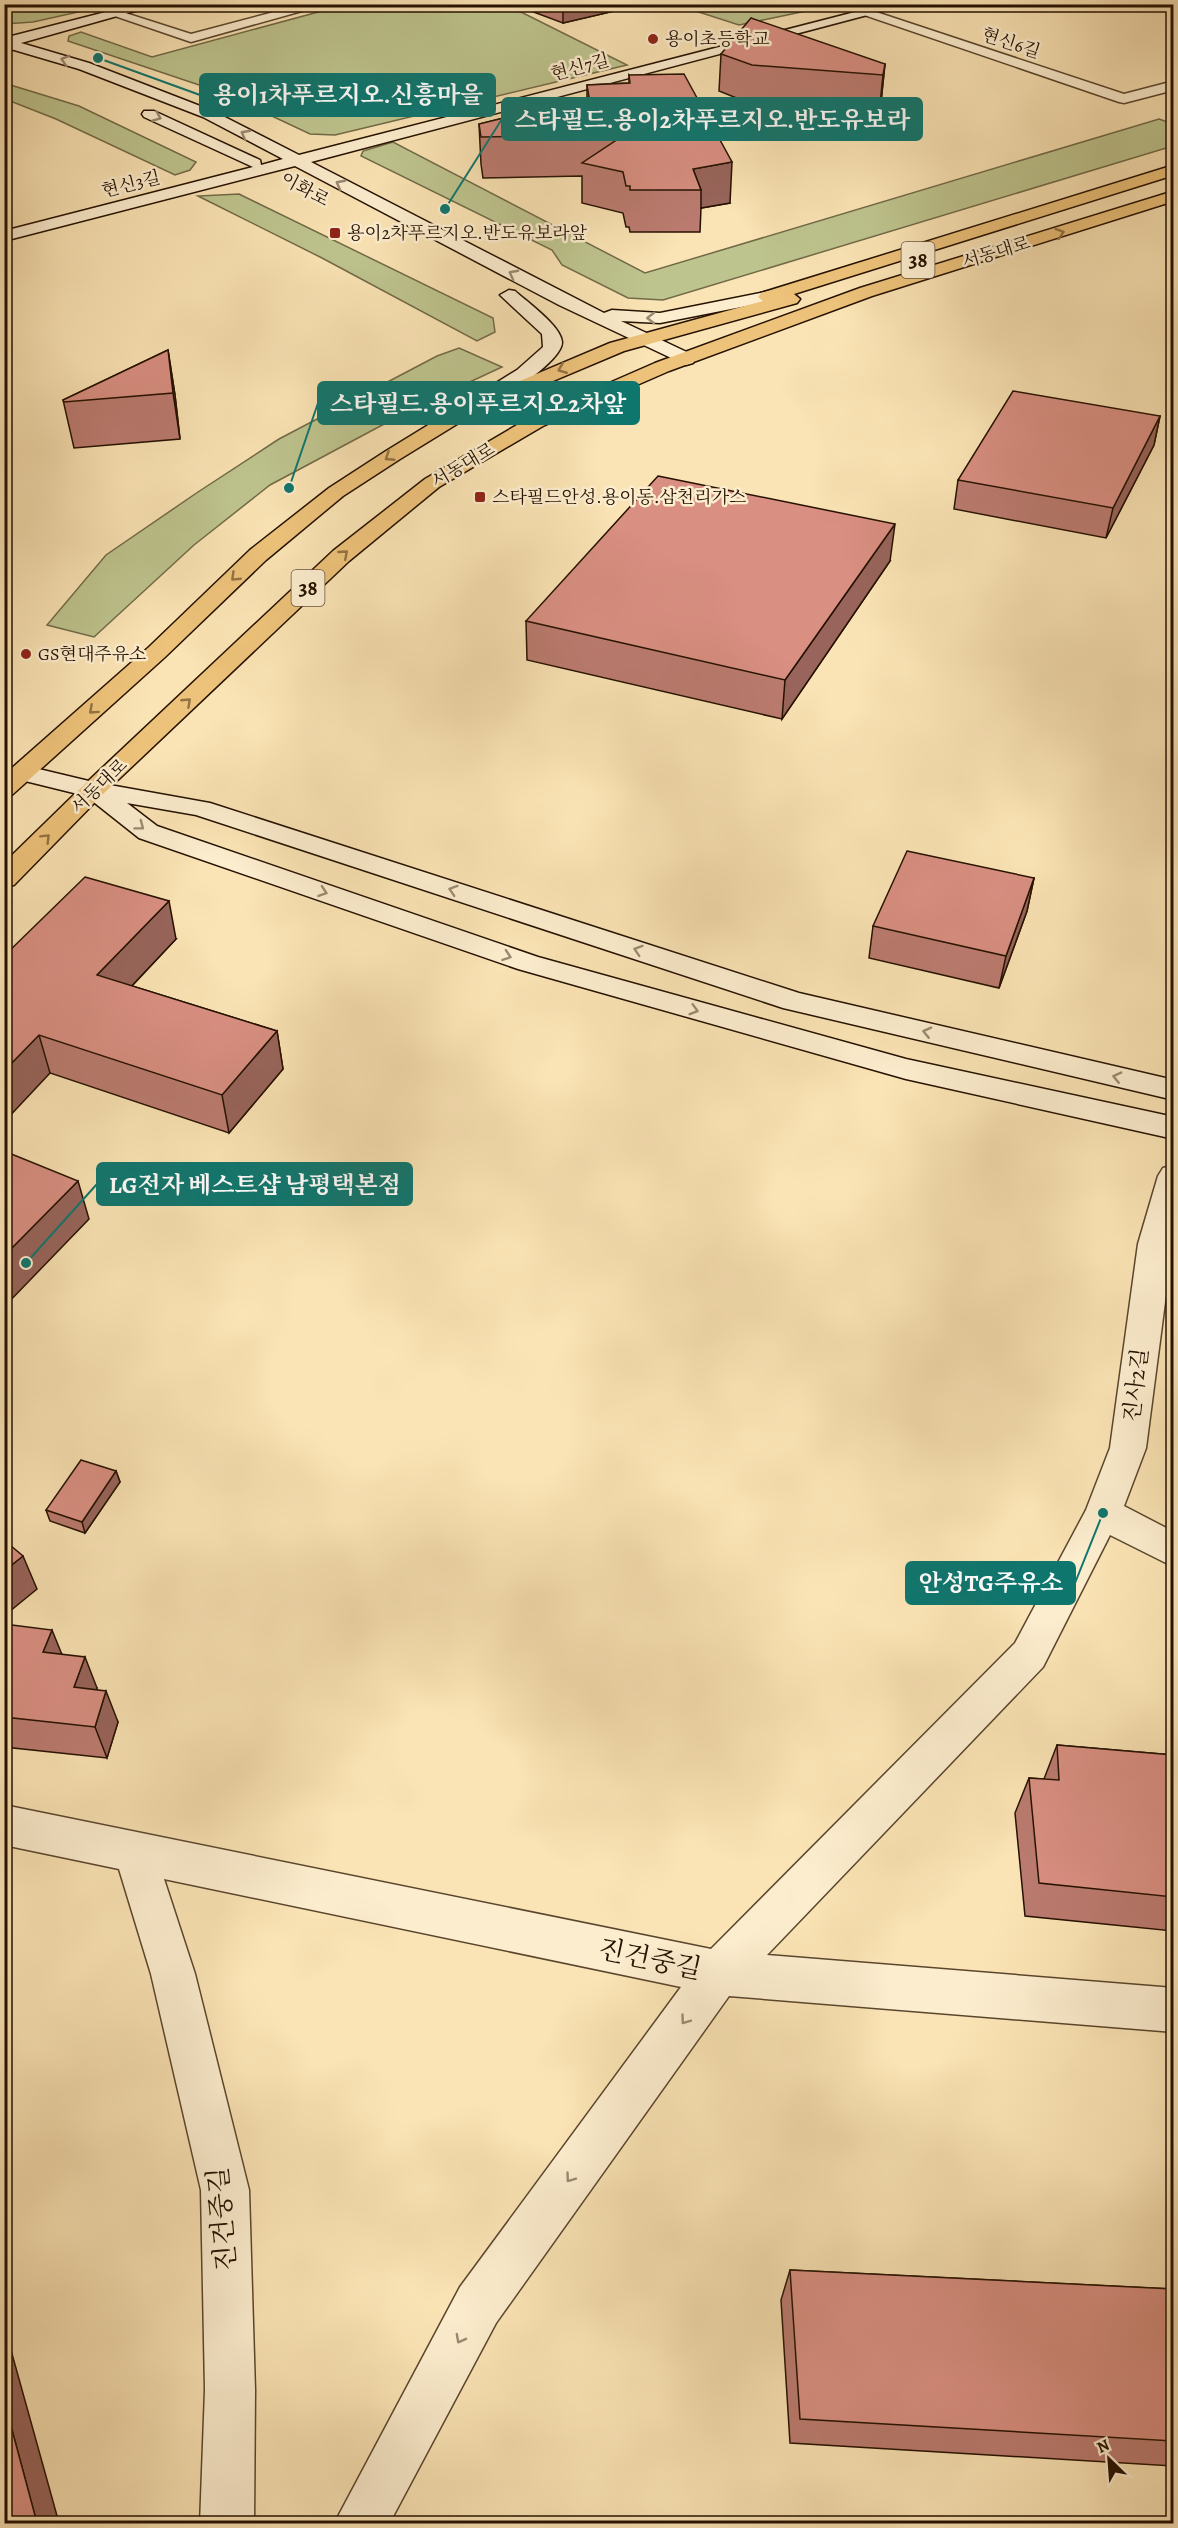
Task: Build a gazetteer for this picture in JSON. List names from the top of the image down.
{
  "streets": {
    "main road": ["서동대로", "38"],
    "street": [
      "현신6길",
      "현신7길",
      "현신3길",
      "이화로",
      "진사2길",
      "진건중길"
    ]
  },
  "crossings": [
    ["현신6길", "현신7길"],
    ["현신7길", "현신3길"],
    ["현신7길", "이화로"],
    ["현신3길", "이화로"],
    ["진사2길", "진건중길"]
  ],
  "one_way": ["진사2길"],
  "places": {
    "other": [
      "용이초등학교",
      "용이1차푸르지오.신흥마을",
      "스타필드.용이2차푸르지오.반도유보라",
      "스타필드.용이푸르지오2차앞",
      "GS현대주유소",
      "LG전자 베스트샵 남평택본점",
      "안성TG주유소"
    ],
    "transit": ["용이2차푸르지오.반도유보라앞", "스타필드안성.용이동.삼천리가스"]
  },
  "north": "top left"
}
